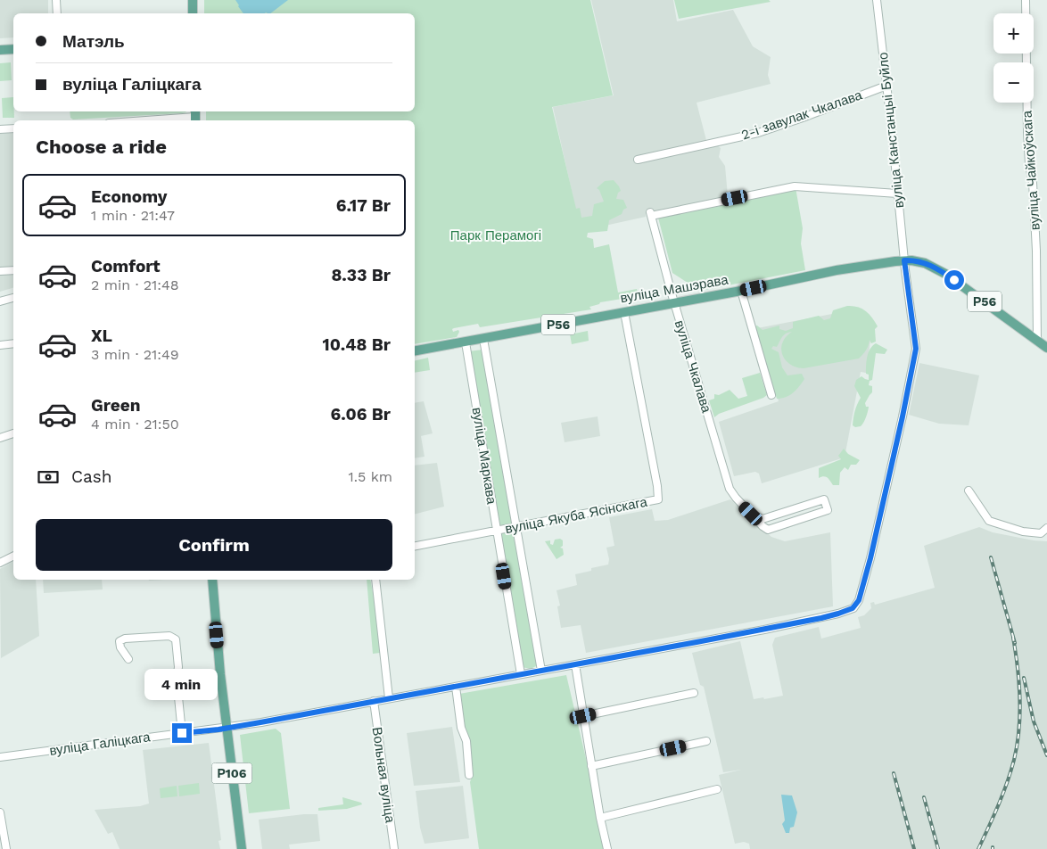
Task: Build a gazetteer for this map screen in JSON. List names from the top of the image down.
{
  "streets": {
    "main road": ["вуліца Машэрава", "Р56", "Р106"],
    "street": [
      "2-і завулак Чкалава",
      "вуліца Канстанцыі Буйло",
      "вуліца Чайкоўскага",
      "вуліца Чкалава",
      "вуліца Маркава",
      "вуліца Якуба Ясінскага",
      "вуліца Галіцкага",
      "Вольная вуліца"
    ]
  },
  "crossings": [
    ["2-і завулак Чкалава", "вуліца Канстанцыі Буйло"],
    ["вуліца Канстанцыі Буйло", "вуліца Машэрава"],
    ["вуліца Канстанцыі Буйло", "вуліца Чкалава"],
    ["вуліца Канстанцыі Буйло", "вуліца Галіцкага"],
    ["вуліца Чайкоўскага", "вуліца Машэрава"],
    ["вуліца Машэрава", "вуліца Чкалава"],
    ["вуліца Машэрава", "вуліца Маркава"],
    ["вуліца Машэрава", "вуліца Якуба Ясінскага"],
    ["вуліца Маркава", "вуліца Якуба Ясінскага"],
    ["вуліца Маркава", "вуліца Галіцкага"],
    ["вуліца Галіцкага", "Р106"],
    ["вуліца Галіцкага", "Вольная вуліца"]
  ],
  "parks": ["Парк Перамогі"],
  "page": {
    "map_buttons": ["+", "−"],
    "banner": ["Матэль", "вуліца Галіцкага"],
    "heading": "Choose a ride",
    "list": [
      {
        "name": "Economy",
        "note": "1 min · 21:47",
        "value": "6.17 Br"
      },
      {
        "name": "Comfort",
        "note": "2 min · 21:48",
        "value": "8.33 Br"
      },
      {
        "name": "XL",
        "note": "3 min · 21:49",
        "value": "10.48 Br"
      },
      {
        "name": "Green",
        "note": "4 min · 21:50",
        "value": "6.06 Br"
      }
    ],
    "pay": ["Cash", "1.5 km"],
    "buttons": "Confirm",
    "bubble": "4 min"
  }
}
